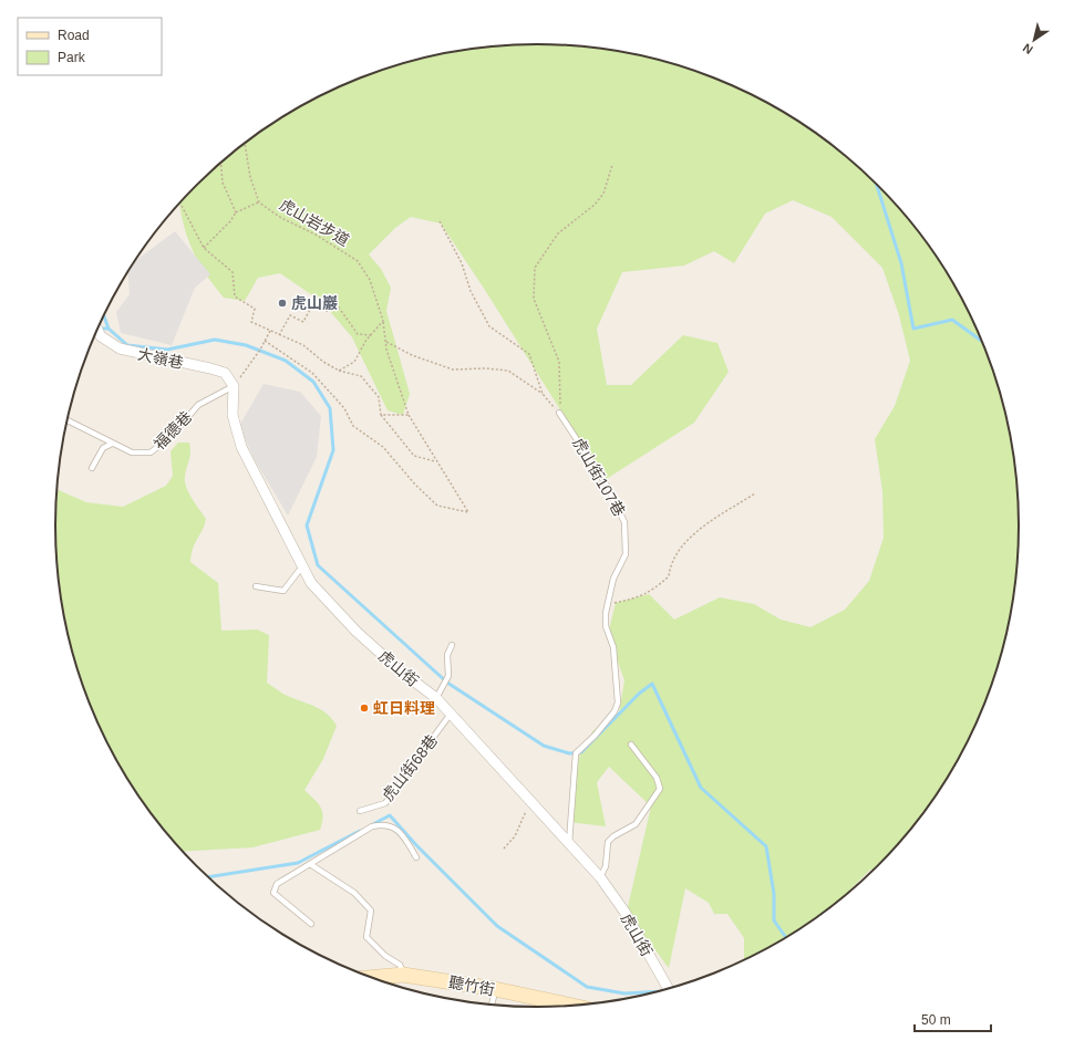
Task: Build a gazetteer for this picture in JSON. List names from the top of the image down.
{
  "streets": {
    "street": ["大嶺巷", "虎山街", "聽竹街"],
    "lane": ["福德巷", "虎山街107巷", "虎山街68巷"],
    "path": ["虎山岩步道"]
  },
  "crossings": [
    ["大嶺巷", "福德巷"],
    ["大嶺巷", "虎山街"],
    ["福德巷", "虎山街"],
    ["虎山街107巷", "虎山街"],
    ["虎山街", "虎山街68巷"]
  ],
  "places": ["虎山巖", "虹日料理"],
  "legend": ["Road", "Park"],
  "scale_bar": "50 m",
  "north": "bottom left"
}
